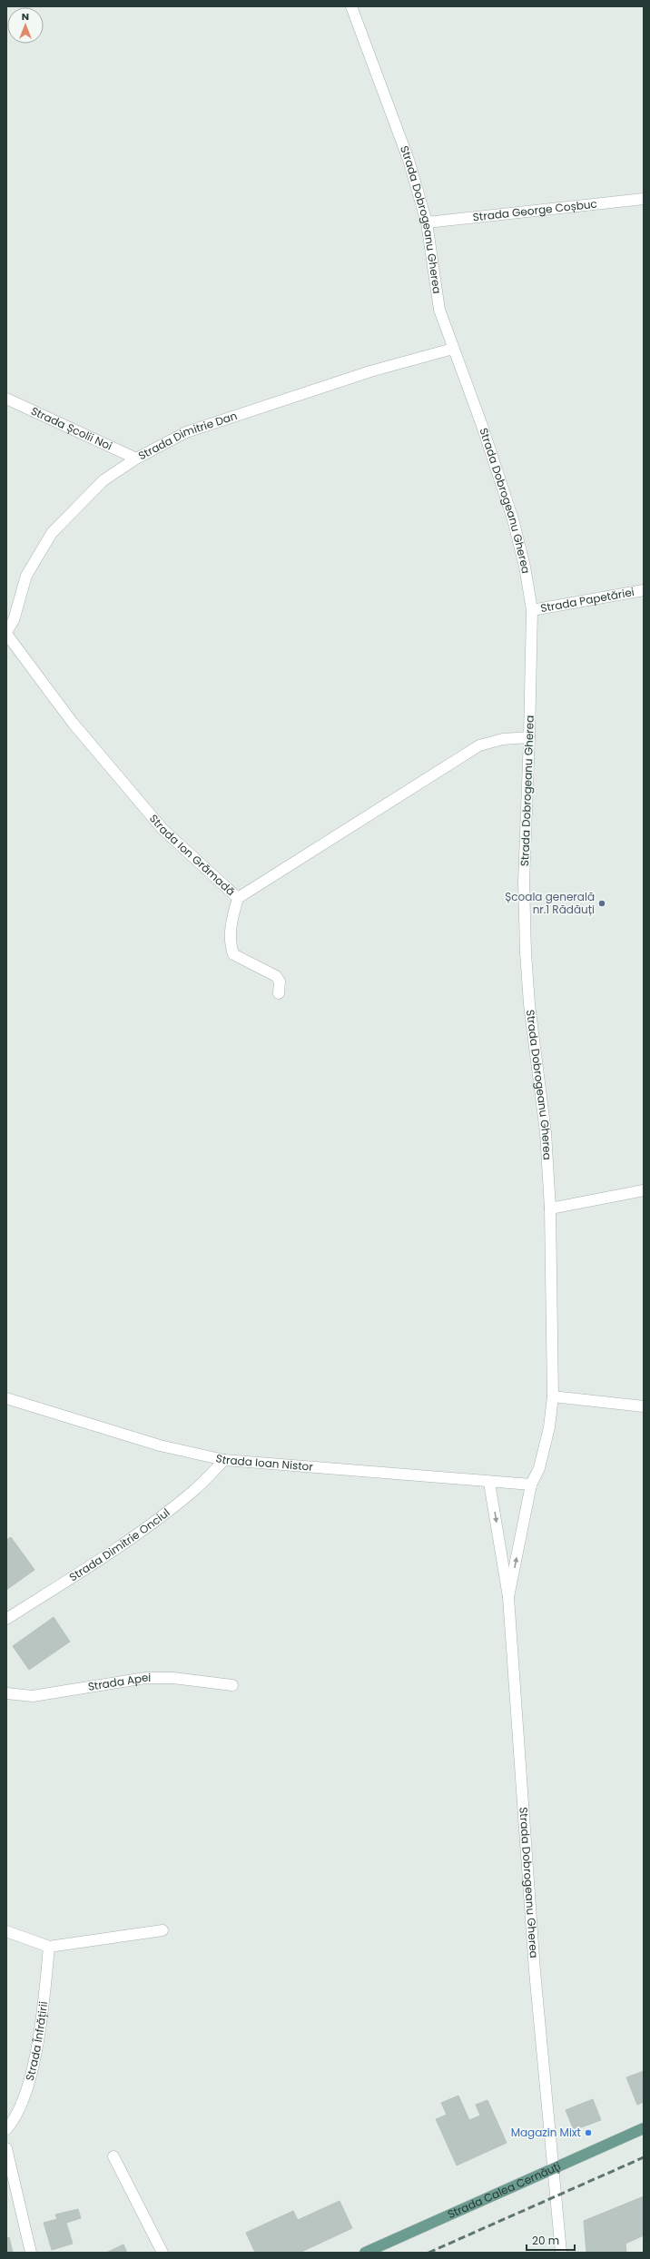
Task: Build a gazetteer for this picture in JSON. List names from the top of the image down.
{
  "streets": {
    "main road": ["Strada Calea Cernăuţi"],
    "street": [
      "Strada George Coșbuc",
      "Strada Dobrogeanu Gherea",
      "Strada Școlii Noi",
      "Strada Dimitrie Dan",
      "Strada Papetăriei",
      "Strada Ion Grămadă",
      "Strada Ioan Nistor",
      "Strada Dimitrie Onciul",
      "Strada Apei",
      "Strada Înfrățirii"
    ]
  },
  "crossings": [
    ["Strada George Coșbuc", "Strada Dobrogeanu Gherea"],
    ["Strada Dobrogeanu Gherea", "Strada Dimitrie Dan"],
    ["Strada Dobrogeanu Gherea", "Strada Papetăriei"],
    ["Strada Dobrogeanu Gherea", "Strada Ion Grămadă"],
    ["Strada Dobrogeanu Gherea", "Strada Ioan Nistor"],
    ["Strada Dobrogeanu Gherea", "Strada Calea Cernăuţi"],
    ["Strada Școlii Noi", "Strada Dimitrie Dan"],
    ["Strada Dimitrie Dan", "Strada Ion Grămadă"],
    ["Strada Ioan Nistor", "Strada Dimitrie Onciul"]
  ],
  "places": ["Școala generală nr.1 Rădăuți", "Magazin Mixt"],
  "scale_bar": "20 m",
  "north": "top"
}
